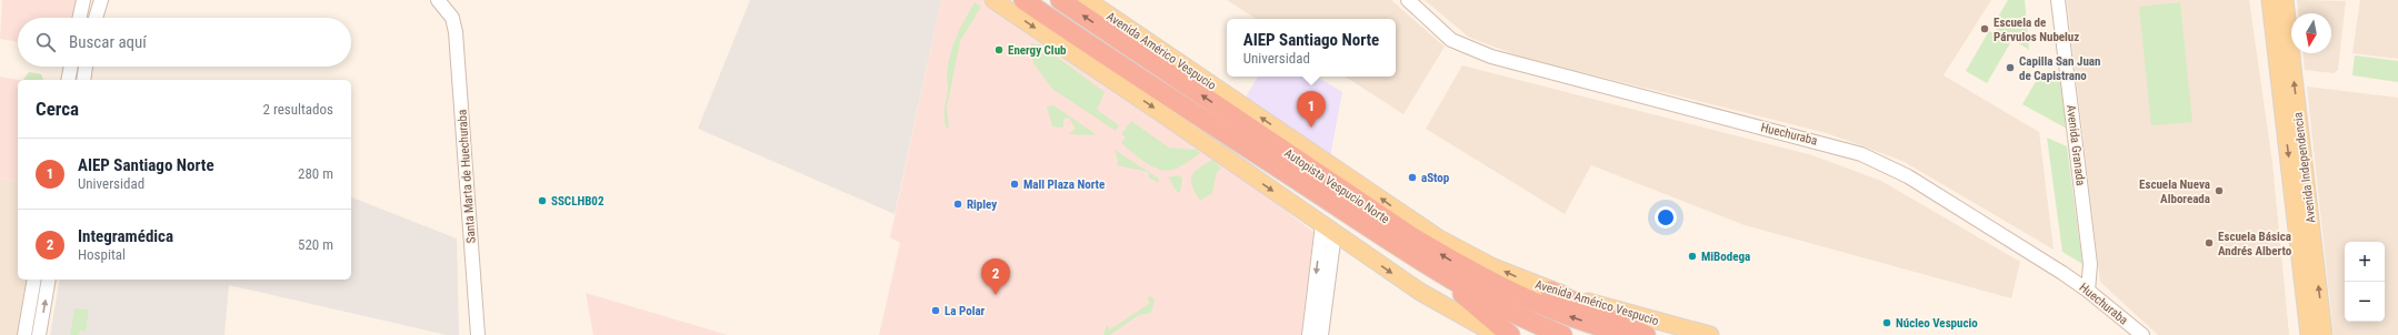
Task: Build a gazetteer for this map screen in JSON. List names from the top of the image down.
{
  "streets": {
    "highway": ["Autopista Vespucio Norte"],
    "main road": ["Avenida Américo Vespucio", "Avenida Independencia"],
    "street": ["Huechuraba", "Avenida Granada", "Santa Marta de Huechuraba"]
  },
  "crossings": [
    ["Huechuraba", "Avenida Granada"]
  ],
  "places": [
    "Escuela de Párvulos Nubeluz",
    "Energy Club",
    "Capilla San Juan de Capistrano",
    "aStop",
    "Mall Plaza Norte",
    "Escuela Nueva Alboreada",
    "SSCLHB02",
    "Ripley",
    "Escuela Básica Andrés Alberto",
    "MiBodega",
    "La Polar",
    "Núcleo Vespucio"
  ],
  "north": "bottom",
  "page": {
    "search": "Buscar aquí",
    "popup": ["AIEP Santiago Norte", "Universidad"],
    "heading": ["Cerca", "2 resultados"],
    "pins": ["1", "2"],
    "list": [
      {
        "mark": "1",
        "name": "AIEP Santiago Norte",
        "note": "Universidad",
        "value": "280 m"
      },
      {
        "mark": "2",
        "name": "Integramédica",
        "note": "Hospital",
        "value": "520 m"
      }
    ],
    "map_buttons": ["+", "−"]
  }
}
